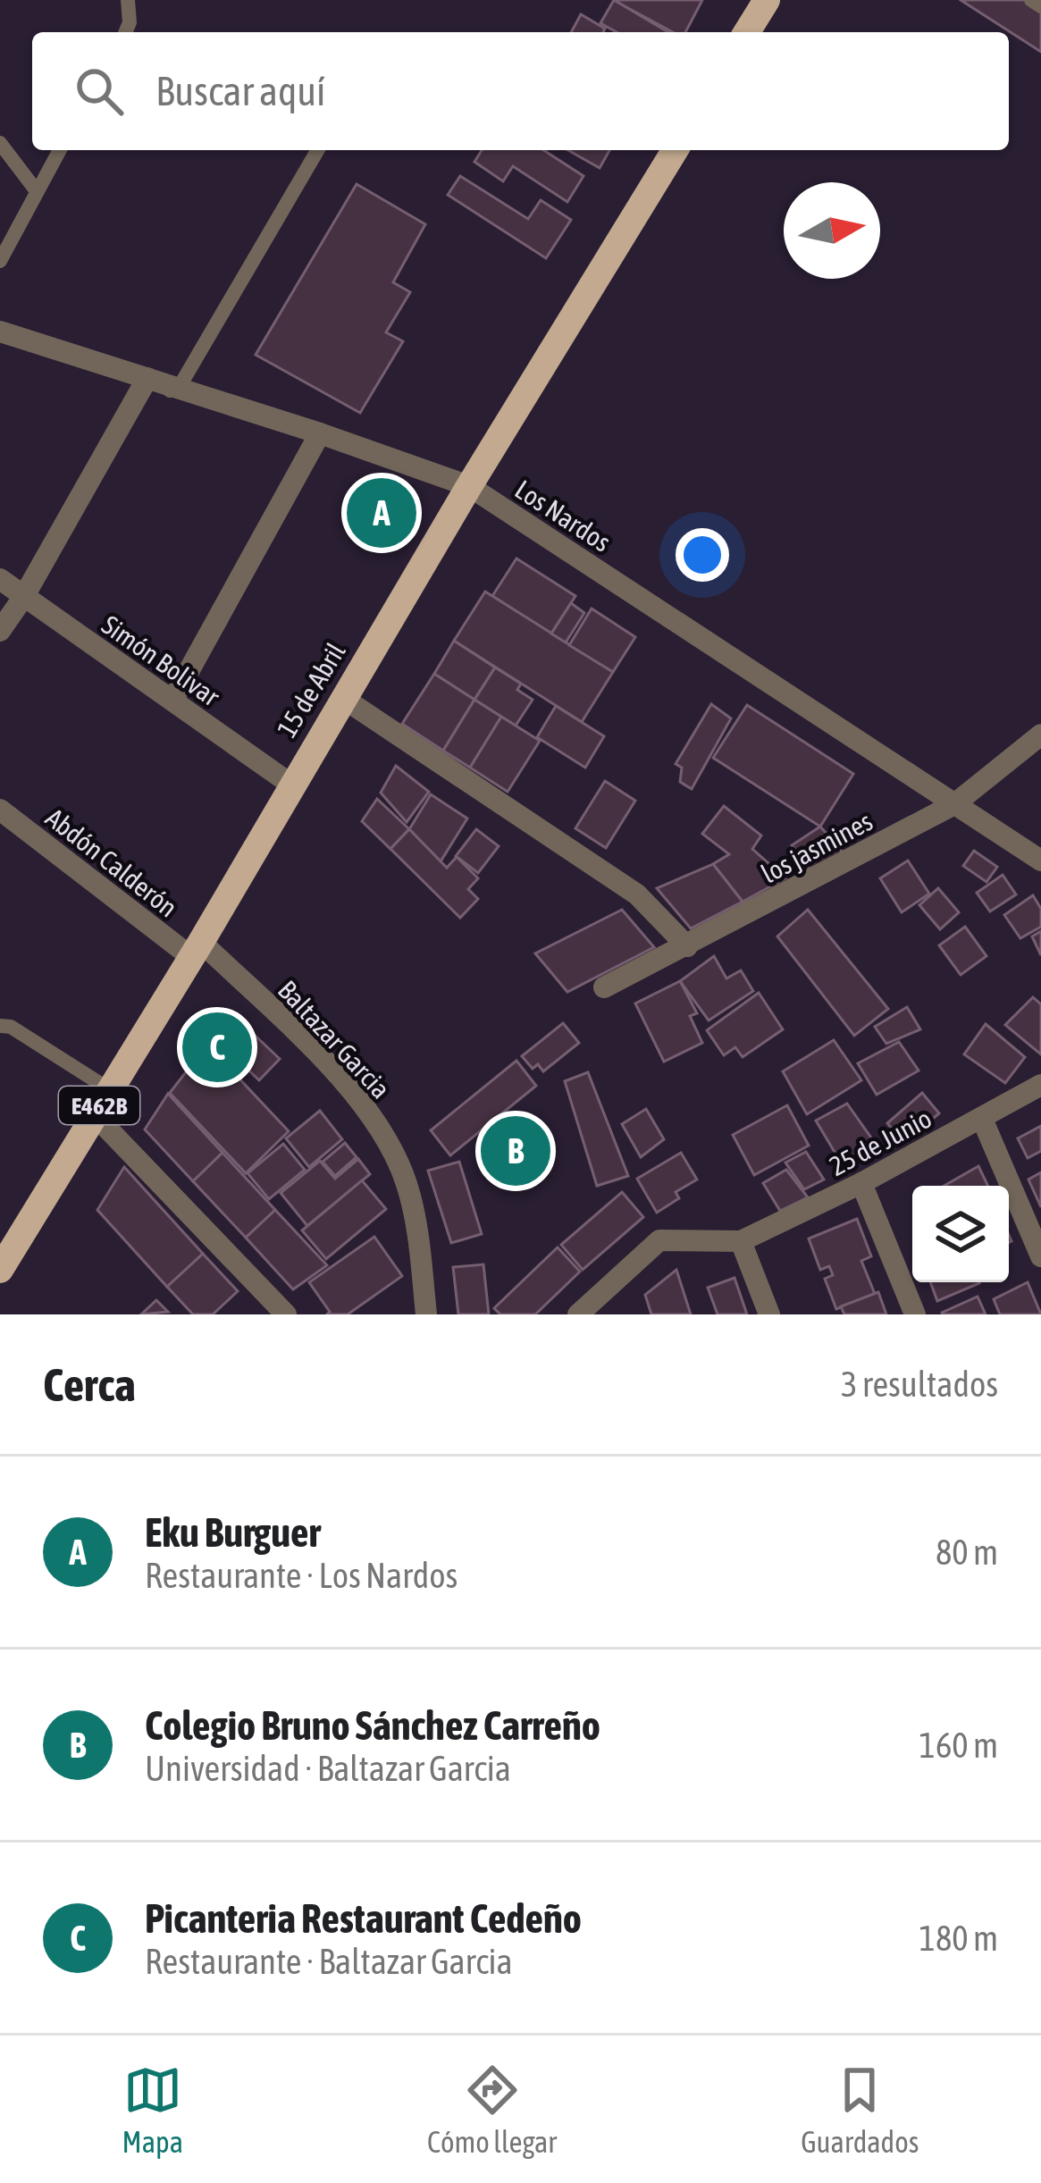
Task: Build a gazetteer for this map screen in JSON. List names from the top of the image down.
{
  "streets": {
    "main road": ["15 de Abril", "E462B"],
    "street": [
      "Los Nardos",
      "Simón Bolivar",
      "los jasmines",
      "Abdón Calderón",
      "Baltazar Garcia",
      "25 de Junio"
    ]
  },
  "crossings": [
    ["Los Nardos", "15 de Abril"],
    ["Los Nardos", "los jasmines"],
    ["Simón Bolivar", "15 de Abril"],
    ["15 de Abril", "Abdón Calderón"],
    ["15 de Abril", "Baltazar Garcia"],
    ["Abdón Calderón", "Baltazar Garcia"]
  ],
  "north": "right",
  "page": {
    "search": "Buscar aquí",
    "pins": ["A", "C", "B"],
    "heading": ["Cerca", "3 resultados"],
    "list": [
      {
        "mark": "A",
        "name": "Eku Burguer",
        "note": "Restaurante · Los Nardos",
        "value": "80 m"
      },
      {
        "mark": "B",
        "name": "Colegio Bruno Sánchez Carreño",
        "note": "Universidad · Baltazar Garcia",
        "value": "160 m"
      },
      {
        "mark": "C",
        "name": "Picanteria Restaurant Cedeño",
        "note": "Restaurante · Baltazar Garcia",
        "value": "180 m"
      }
    ],
    "nav": ["Mapa", "Cómo llegar", "Guardados"]
  }
}
